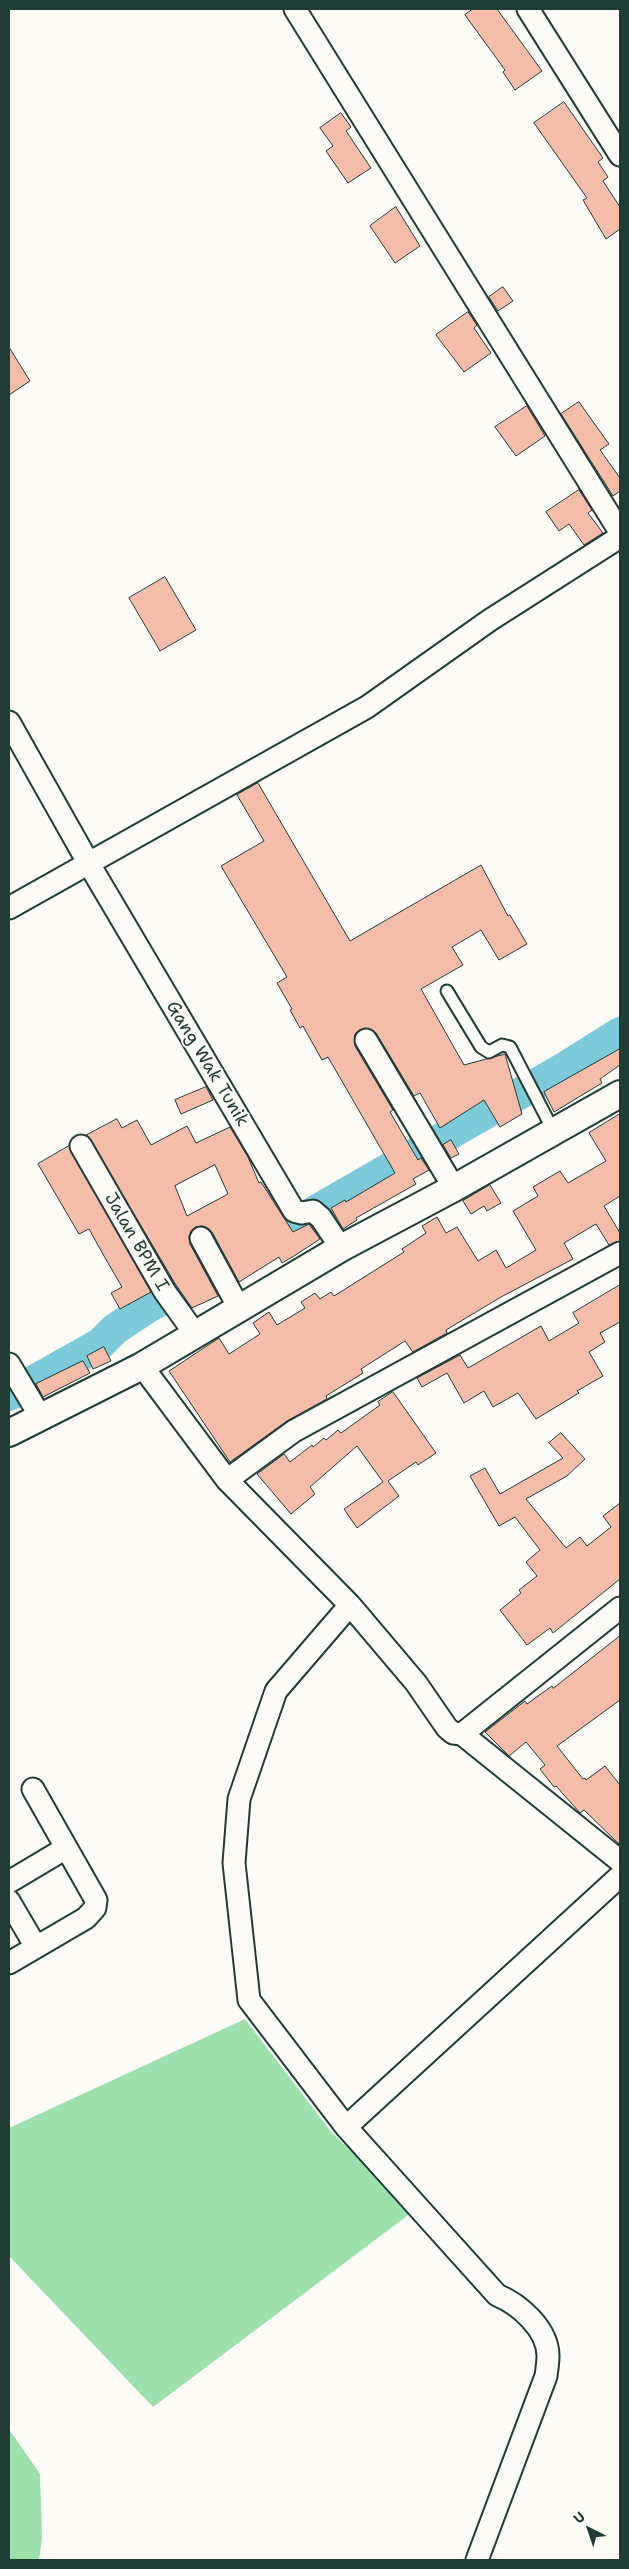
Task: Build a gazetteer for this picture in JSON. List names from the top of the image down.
{
  "streets": {
    "street": ["Gang Wak Tunik", "Jalan BPM I"]
  },
  "north": "top left"
}
